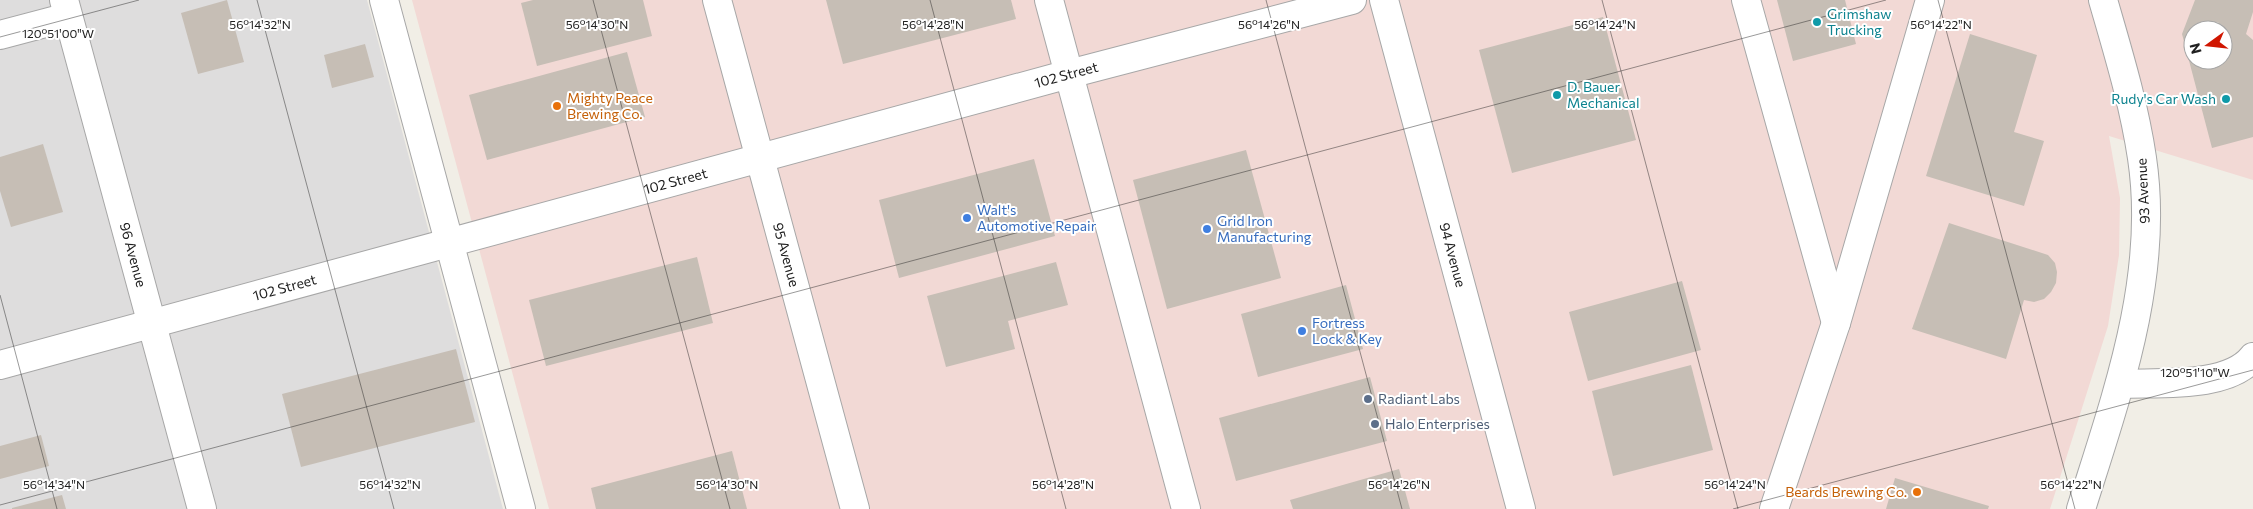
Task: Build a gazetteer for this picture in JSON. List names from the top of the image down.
{
  "streets": {
    "street": [
      "102 Street",
      "93 Avenue",
      "96 Avenue",
      "94 Avenue",
      "95 Avenue"
    ]
  },
  "crossings": [
    ["102 Street", "96 Avenue"],
    ["102 Street", "95 Avenue"]
  ],
  "places": [
    "Grimshaw Trucking",
    "D. Bauer Mechanical",
    "Rudy's Car Wash",
    "Mighty Peace Brewing Co.",
    "Walt's Automotive Repair",
    "Grid Iron Manufacturing",
    "Fortress Lock & Key",
    "Radiant Labs",
    "Halo Enterprises",
    "Beards Brewing Co."
  ],
  "north": "left",
  "coordinates": [
    "56°14'32\"N",
    "56°14'30\"N",
    "56°14'26\"N",
    "56°14'24\"N",
    "56°14'22\"N",
    "56°14'28\"N",
    "120°51'00\"W",
    "120°51'10\"W",
    "56°14'34\"N"
  ]
}
